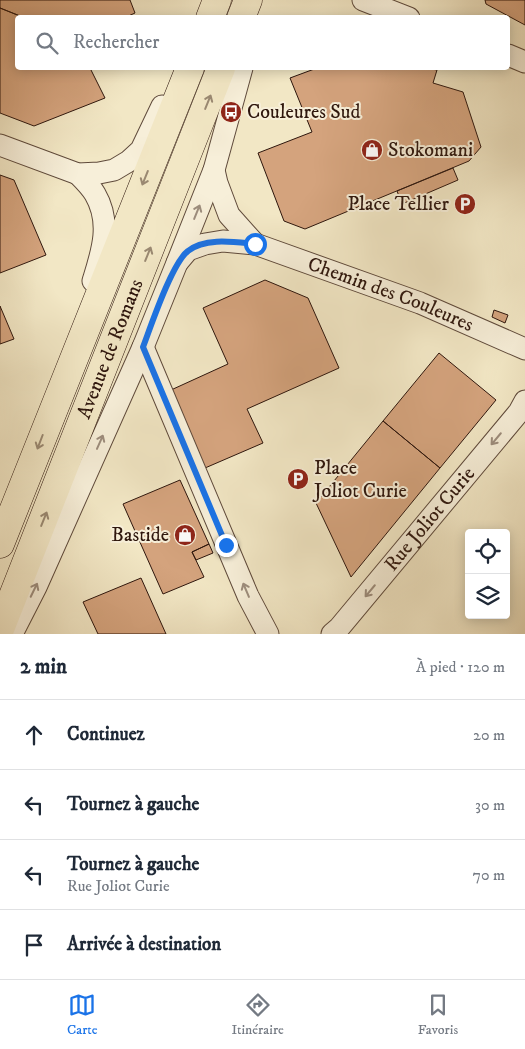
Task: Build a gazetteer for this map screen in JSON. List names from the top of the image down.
{
  "streets": {
    "main road": ["Avenue de Romans"],
    "street": ["Chemin des Couleures", "Rue Joliot Curie"]
  },
  "one_way": ["Rue Joliot Curie"],
  "places": {
    "bus stop": ["Couleures Sud"],
    "shop": ["Stokomani", "Bastide"],
    "parking": ["Place Tellier", "Place Joliot Curie"]
  },
  "page": {
    "search": "Rechercher",
    "heading": ["2 min", "À pied · 120 m"],
    "list": [
      ["Continuez", "20 m"],
      ["Tournez à gauche", "30 m"],
      ["Tournez à gauche", "Rue Joliot Curie", "70 m"],
      "Arrivée à destination"
    ],
    "nav": ["Carte", "Itinéraire", "Favoris"]
  }
}
